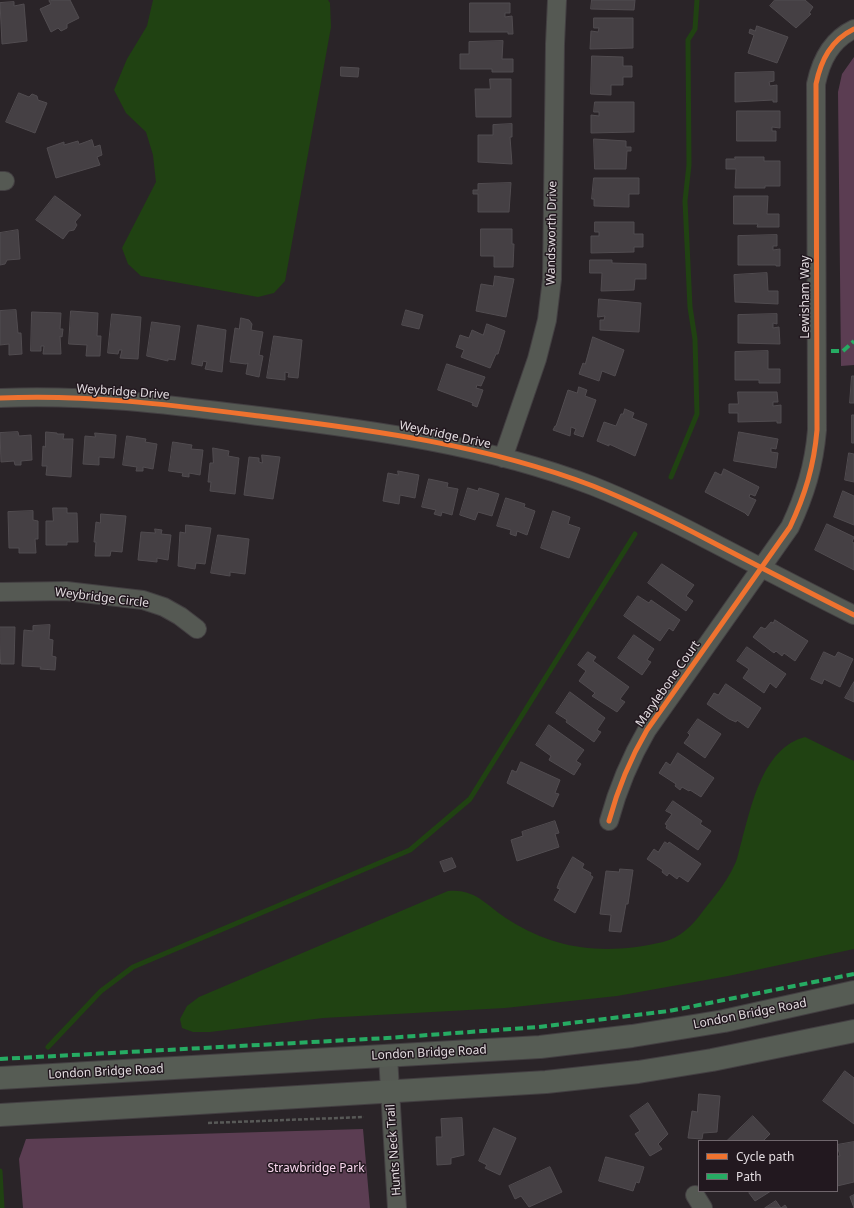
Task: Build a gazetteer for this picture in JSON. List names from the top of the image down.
{
  "streets": {
    "main road": ["London Bridge Road"],
    "street": [
      "Wandsworth Drive",
      "Lewisham Way",
      "Weybridge Drive",
      "Weybridge Circle",
      "Marylebone Court",
      "Hunts Neck Trail"
    ]
  },
  "crossings": [
    ["Wandsworth Drive", "Weybridge Drive"],
    ["Lewisham Way", "Weybridge Drive"],
    ["Lewisham Way", "Marylebone Court"],
    ["Weybridge Drive", "Marylebone Court"],
    ["London Bridge Road", "Hunts Neck Trail"]
  ],
  "parks": ["Strawbridge Park"],
  "legend": ["Cycle path", "Path"]
}
